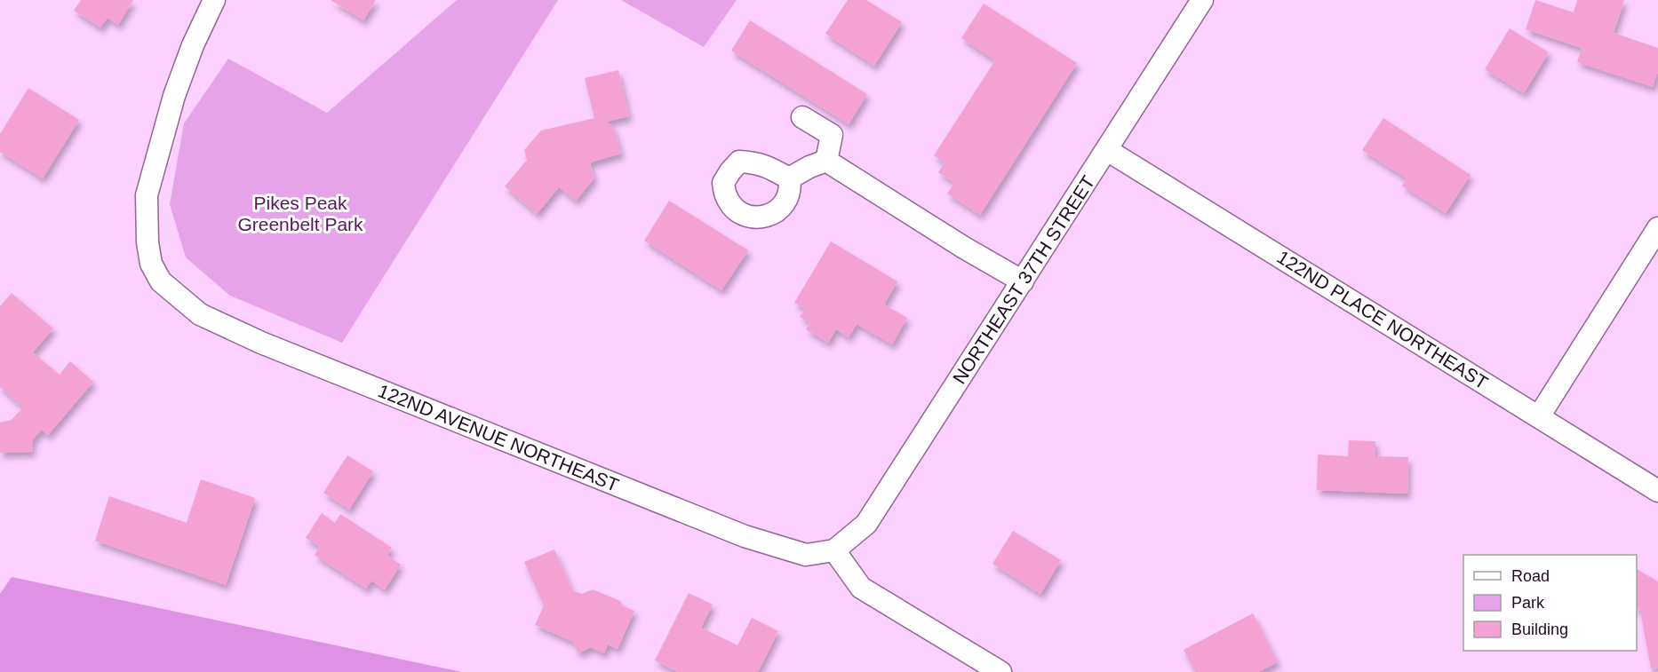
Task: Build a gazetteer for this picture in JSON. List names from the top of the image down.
{
  "streets": {
    "street": ["NORTHEAST 37TH STREET", "122ND PLACE NORTHEAST", "122ND AVENUE NORTHEAST"]
  },
  "crossings": [
    ["NORTHEAST 37TH STREET", "122ND PLACE NORTHEAST"],
    ["NORTHEAST 37TH STREET", "122ND AVENUE NORTHEAST"]
  ],
  "parks": ["Pikes Peak Greenbelt Park"],
  "legend": ["Road", "Park", "Building"]
}
